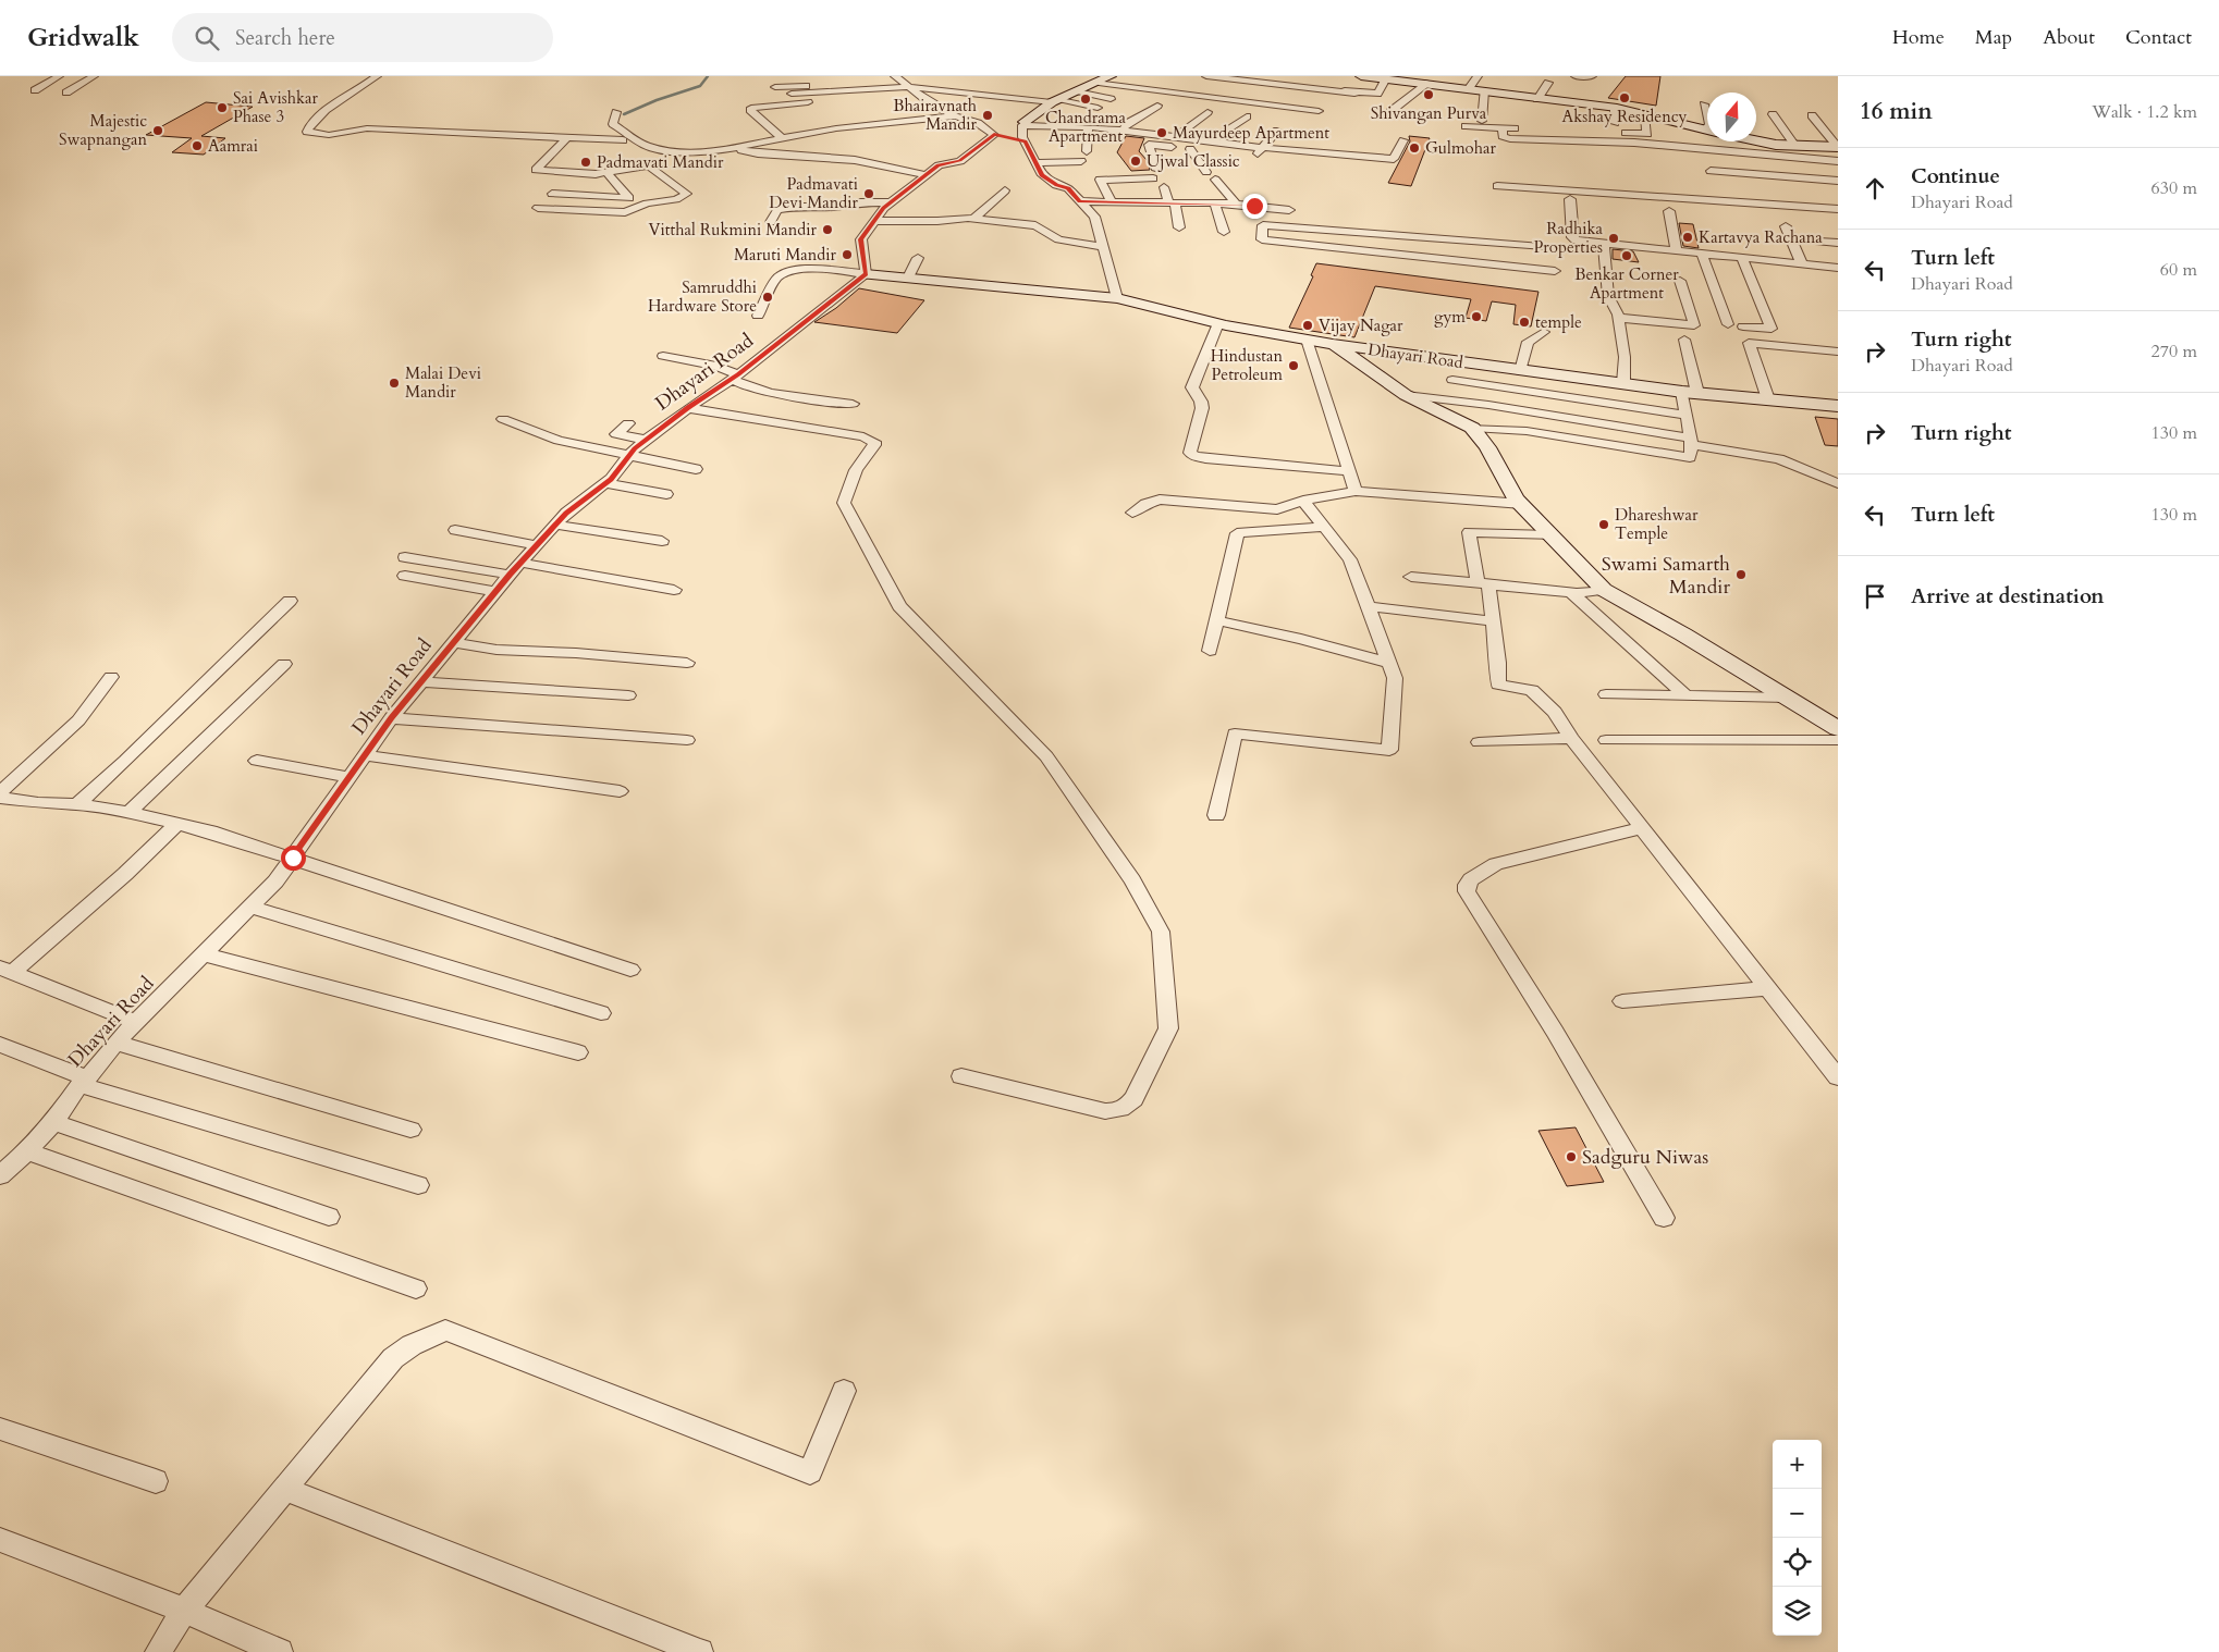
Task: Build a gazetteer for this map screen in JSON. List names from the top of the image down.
{
  "streets": {
    "street": ["Dhayari Road"]
  },
  "places": [
    "Shivangan Purva",
    "Akshay Residency",
    "Chandrama Apartment",
    "Sai Avishkar Phase 3",
    "Bhairavnath Mandir",
    "Majestic Swapnangan",
    "Mayurdeep Apartment",
    "Aamrai",
    "Gulmohar",
    "Ujwal Classic",
    "Padmavati Mandir",
    "Padmavati Devi Mandir",
    "Vitthal Rukmini Mandir",
    "Kartavya Rachana",
    "Radhika Properties",
    "Maruti Mandir",
    "Benkar Corner Apartment",
    "Samruddhi Hardware Store",
    "gym",
    "temple",
    "Vijay Nagar",
    "Hindustan Petroleum",
    "Malai Devi Mandir",
    "Dhareshwar Temple",
    "Swami Samarth Mandir",
    "Sadguru Niwas"
  ],
  "north": "top",
  "page": {
    "header": "Gridwalk",
    "search": "Search here",
    "nav": [
      "Home",
      "Map",
      "About",
      "Contact"
    ],
    "heading": ["16 min", "Walk · 1.2 km"],
    "list": [
      ["Continue", "Dhayari Road", "630 m"],
      ["Turn left", "Dhayari Road", "60 m"],
      ["Turn right", "Dhayari Road", "270 m"],
      ["Turn right", "130 m"],
      ["Turn left", "130 m"],
      "Arrive at destination"
    ],
    "map_buttons": ["+", "−"]
  }
}
